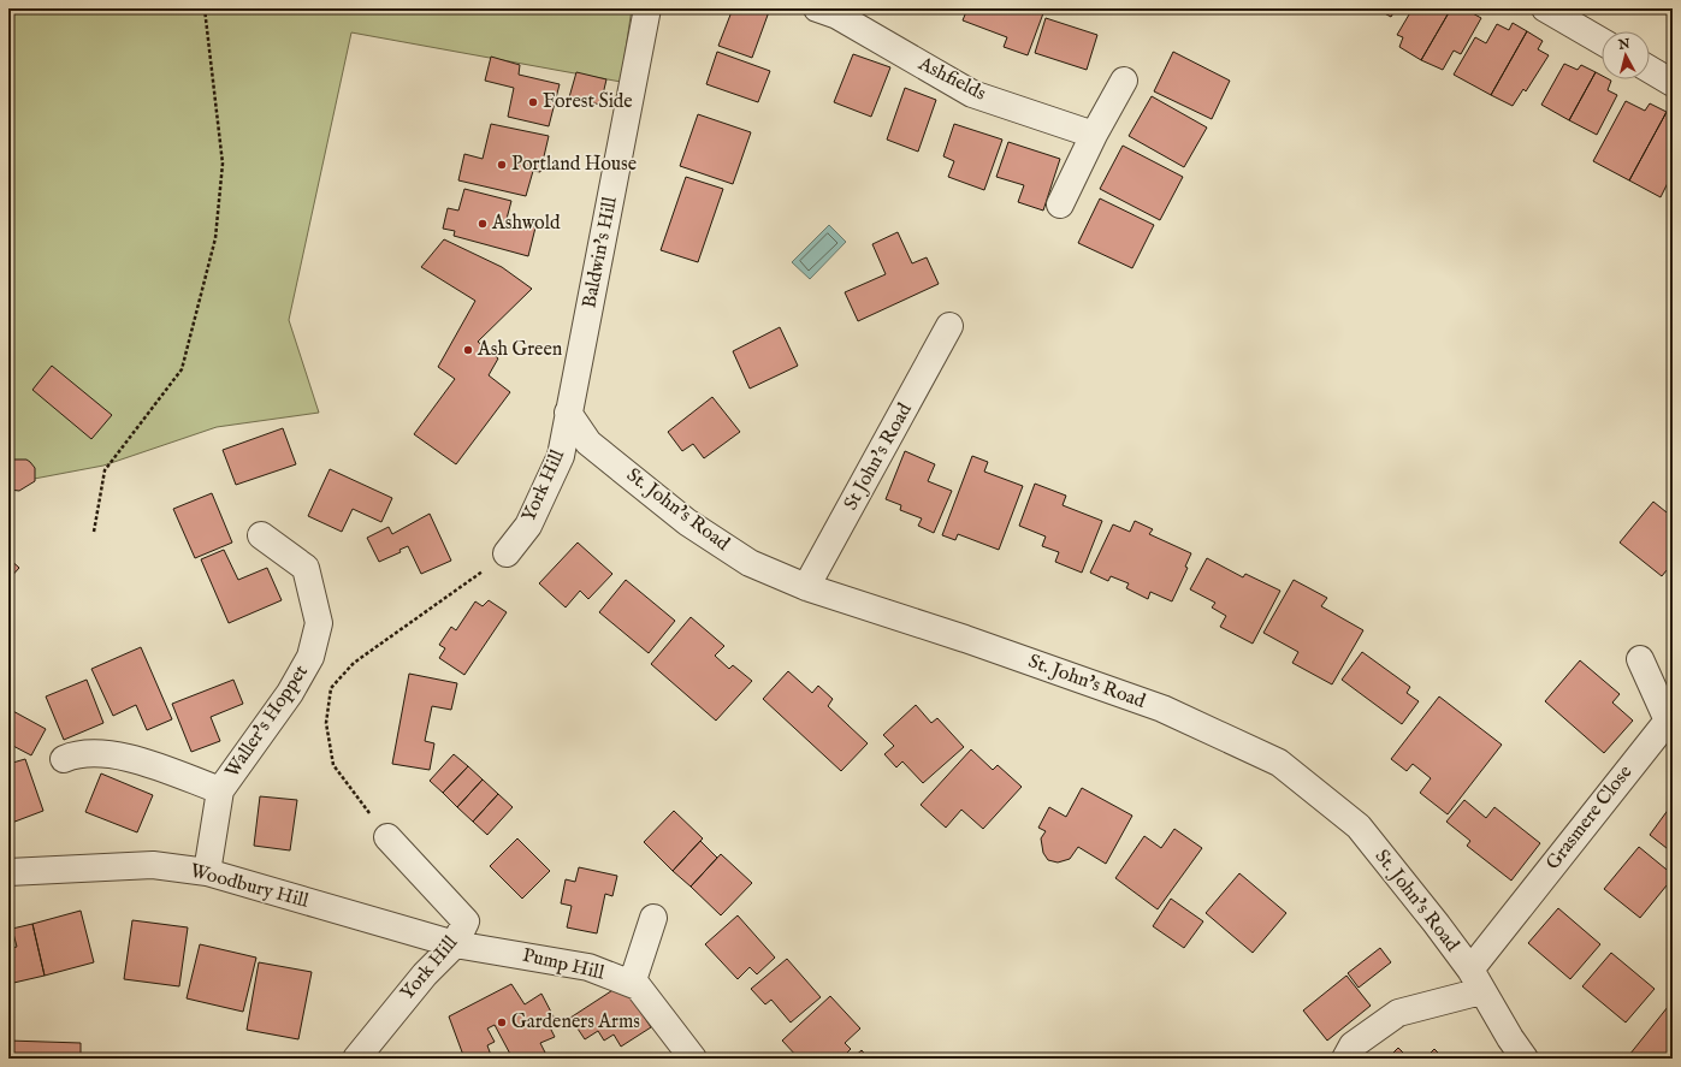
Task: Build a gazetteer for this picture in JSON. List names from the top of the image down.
{
  "streets": {
    "street": [
      "Ashfields",
      "Baldwin's Hill",
      "St John's Road",
      "York Hill",
      "St. John's Road",
      "Waller's Hoppet",
      "Grasmere Close",
      "Woodbury Hill",
      "Pump Hill"
    ]
  },
  "crossings": [
    ["Baldwin's Hill", "York Hill"],
    ["Baldwin's Hill", "St. John's Road"],
    ["St John's Road", "St. John's Road"],
    ["York Hill", "St. John's Road"],
    ["York Hill", "Woodbury Hill"],
    ["York Hill", "Pump Hill"],
    ["St. John's Road", "Grasmere Close"],
    ["Waller's Hoppet", "Woodbury Hill"],
    ["Woodbury Hill", "Pump Hill"]
  ],
  "places": [
    "Forest Side",
    "Portland House",
    "Ashwold",
    "Ash Green",
    "Gardeners Arms"
  ],
  "north": "top"
}
